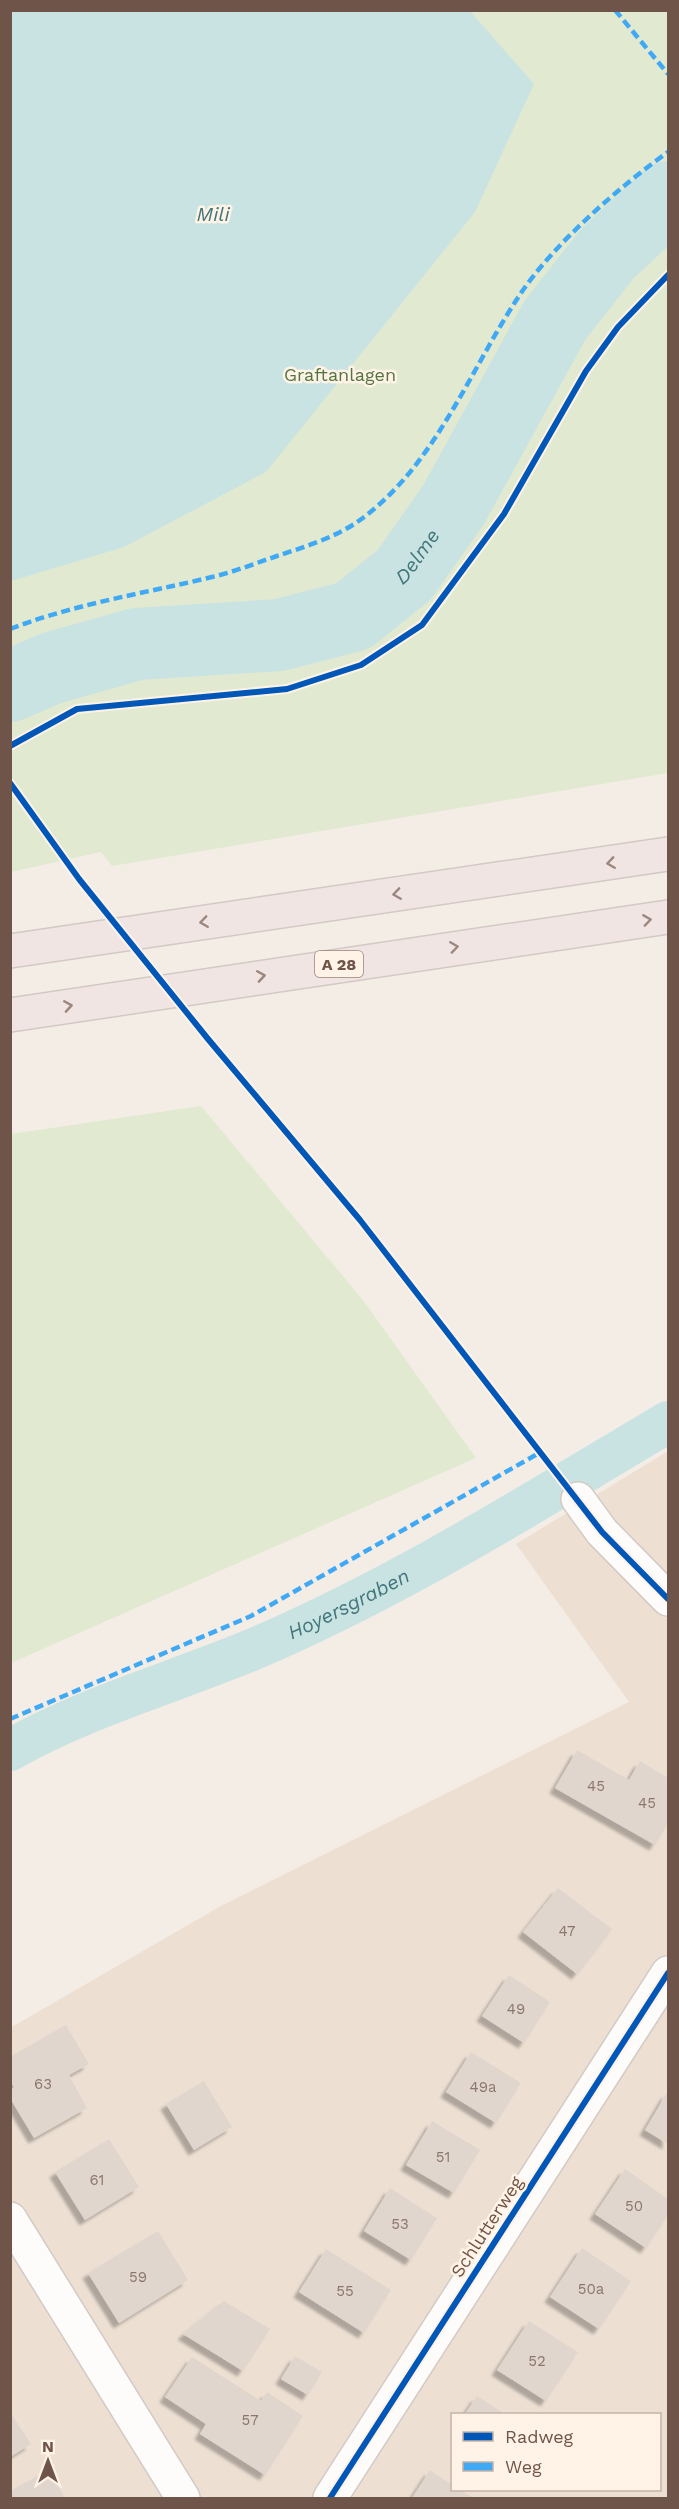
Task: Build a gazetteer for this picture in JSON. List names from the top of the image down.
{
  "streets": {
    "highway": ["A 28"],
    "street": ["Schlutterweg"]
  },
  "water": ["Mili", "Delme", "Hoyersgraben"],
  "parks": ["Graftanlagen"],
  "house_numbers": [
    "45",
    "45",
    "47",
    "49",
    "63",
    "49a",
    "51",
    "61",
    "50",
    "53",
    "59",
    "50a",
    "55",
    "52",
    "57"
  ],
  "legend": ["Radweg", "Weg"],
  "north": "top"
}
